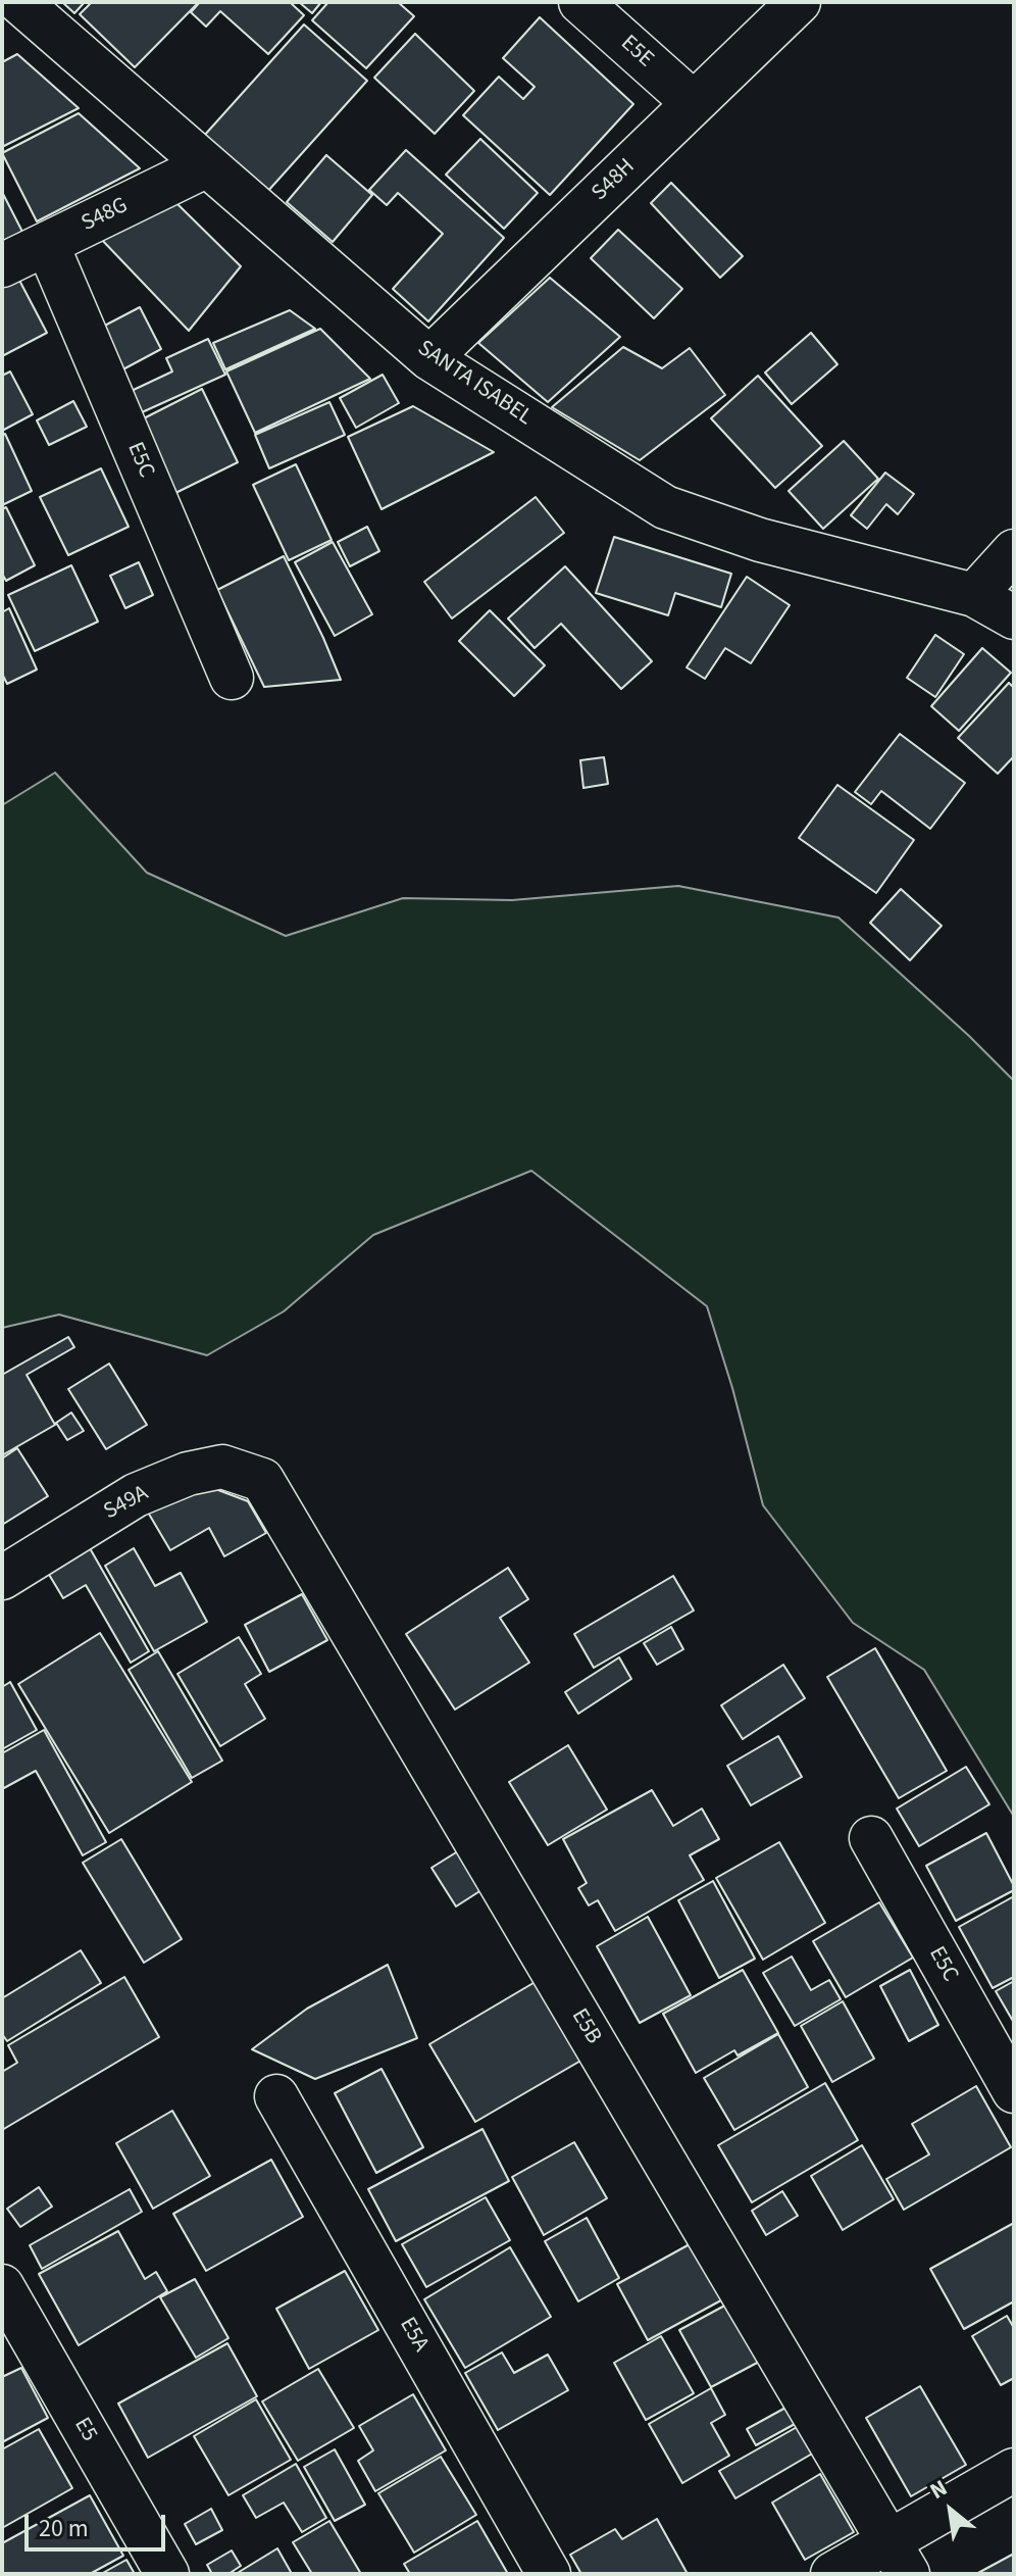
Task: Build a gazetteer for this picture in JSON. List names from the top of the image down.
{
  "streets": {
    "street": [
      "E5E",
      "S48H",
      "S48G",
      "SANTA ISABEL",
      "E5C",
      "S49A",
      "E5B",
      "E5A",
      "E5"
    ]
  },
  "crossings": [
    ["E5E", "S48H"],
    ["S48H", "SANTA ISABEL"],
    ["S48G", "SANTA ISABEL"],
    ["S48G", "E5C"],
    ["S49A", "E5B"]
  ],
  "scale_bar": "20 m",
  "north": "top left"
}
